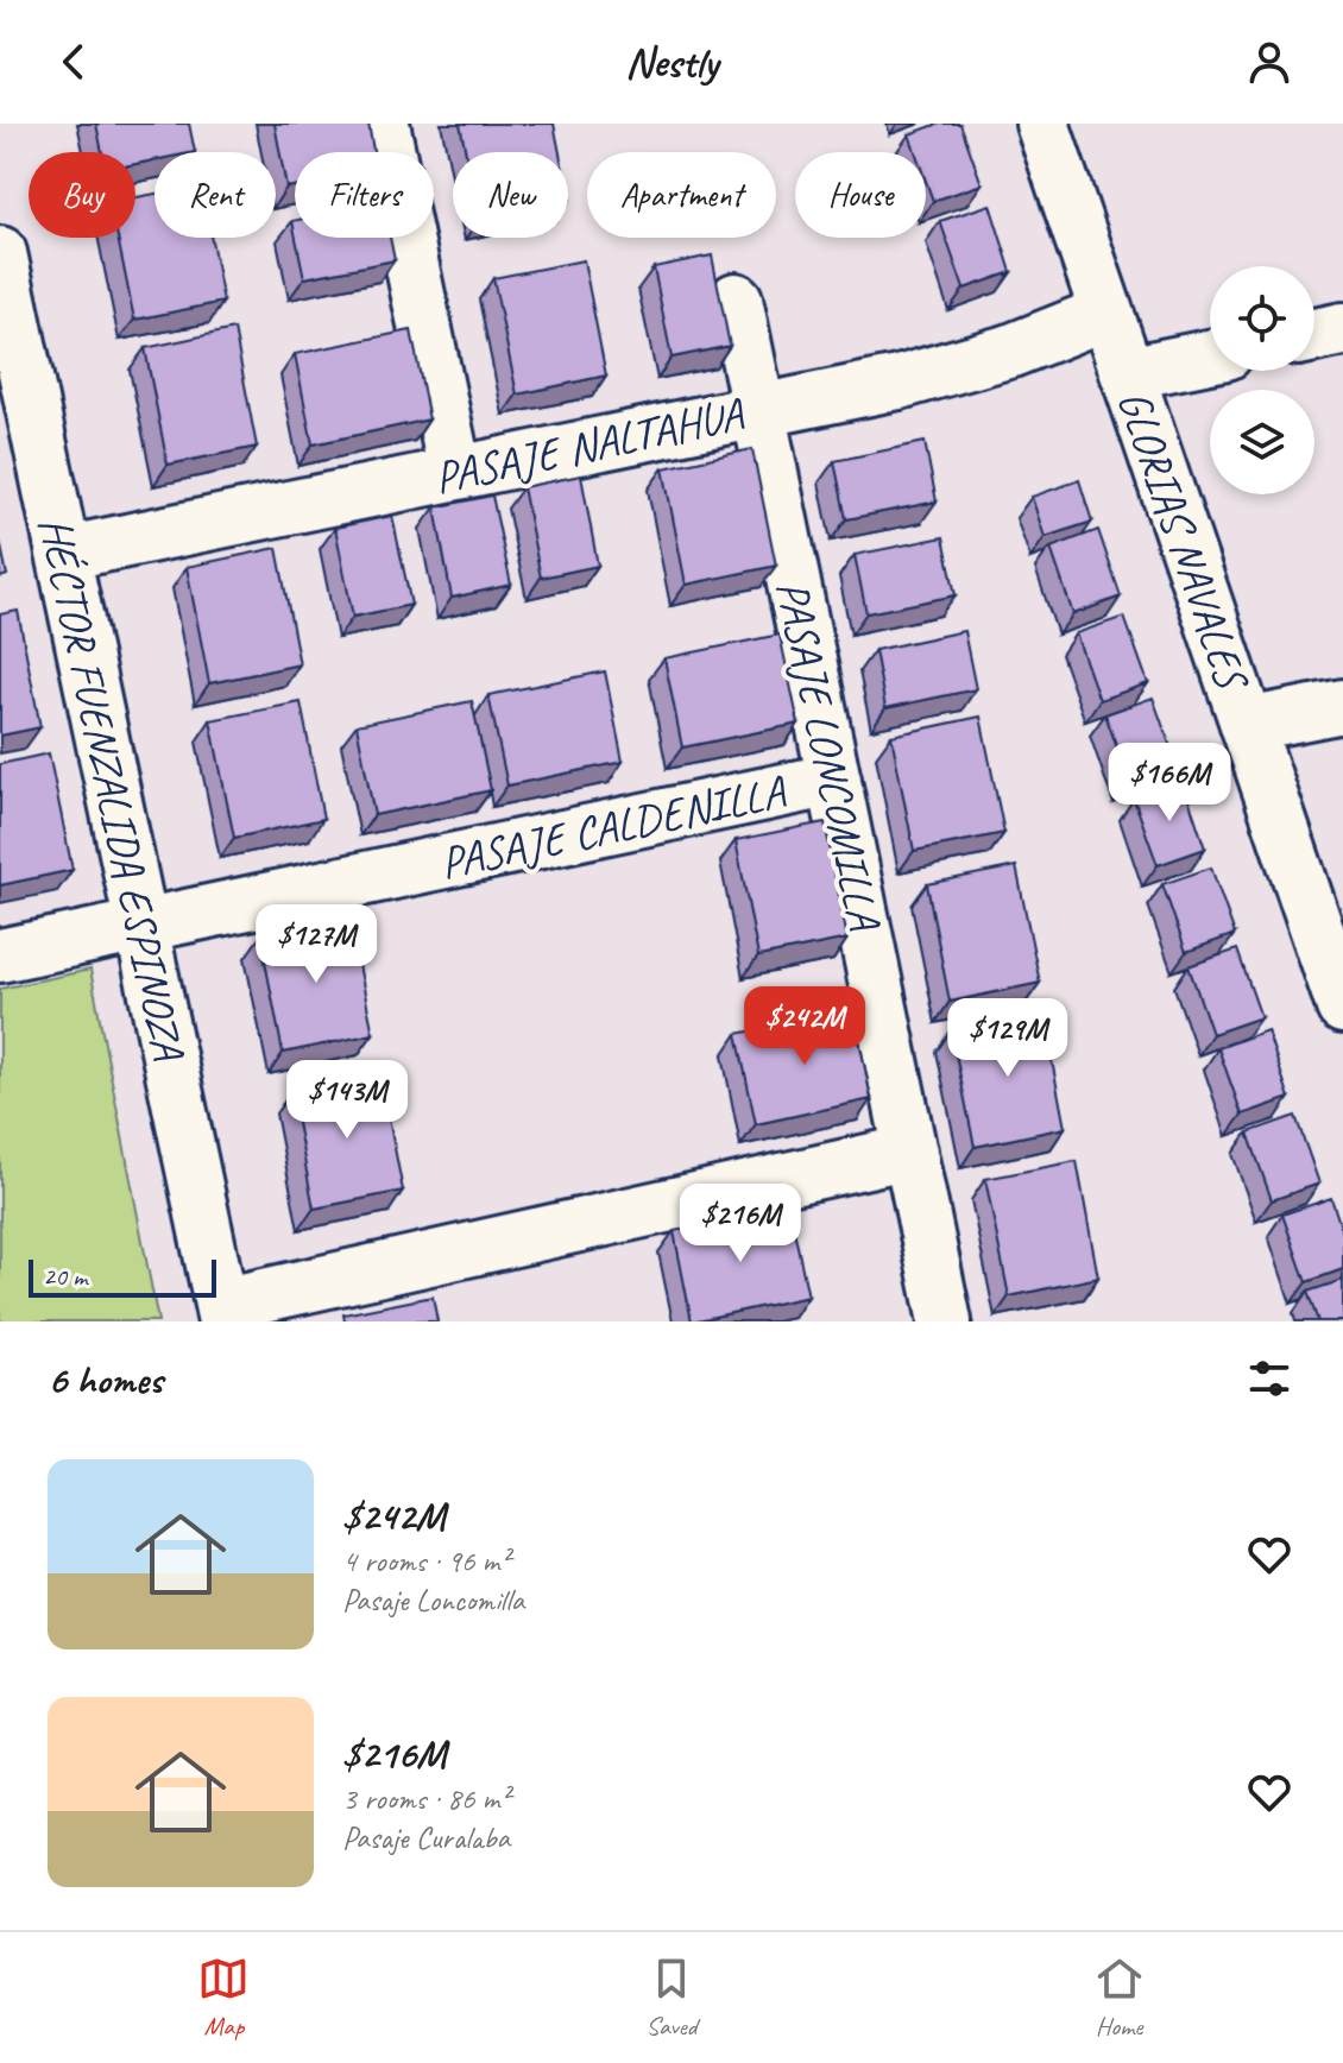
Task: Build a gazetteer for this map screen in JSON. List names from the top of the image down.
{
  "streets": {
    "street": [
      "PASAJE NALTAHUA",
      "GLORIAS NAVALES",
      "PASAJE LONCOMILLA",
      "HÉCTOR FUENZALIDA ESPINOZA",
      "PASAJE CALDENILLA"
    ]
  },
  "crossings": [
    ["PASAJE NALTAHUA", "GLORIAS NAVALES"],
    ["PASAJE NALTAHUA", "PASAJE LONCOMILLA"],
    ["PASAJE NALTAHUA", "HÉCTOR FUENZALIDA ESPINOZA"],
    ["PASAJE LONCOMILLA", "PASAJE CALDENILLA"],
    ["HÉCTOR FUENZALIDA ESPINOZA", "PASAJE CALDENILLA"]
  ],
  "scale_bar": "20 m",
  "page": {
    "header": "Nestly",
    "chip": [
      "Buy",
      "Rent",
      "Filters",
      "New",
      "Apartment",
      "House"
    ],
    "price": [
      "$166M",
      "$127M",
      "$242M",
      "$129M",
      "$143M",
      "$216M"
    ],
    "scale": "20 m",
    "heading": "6 homes",
    "list": [
      {
        "name": "$242M",
        "note": "4 rooms · 96 m² · Pasaje Loncomilla"
      },
      {
        "name": "$216M",
        "note": "3 rooms · 86 m² · Pasaje Curalaba"
      }
    ],
    "tabs": ["Map", "Saved", "Home"]
  }
}
